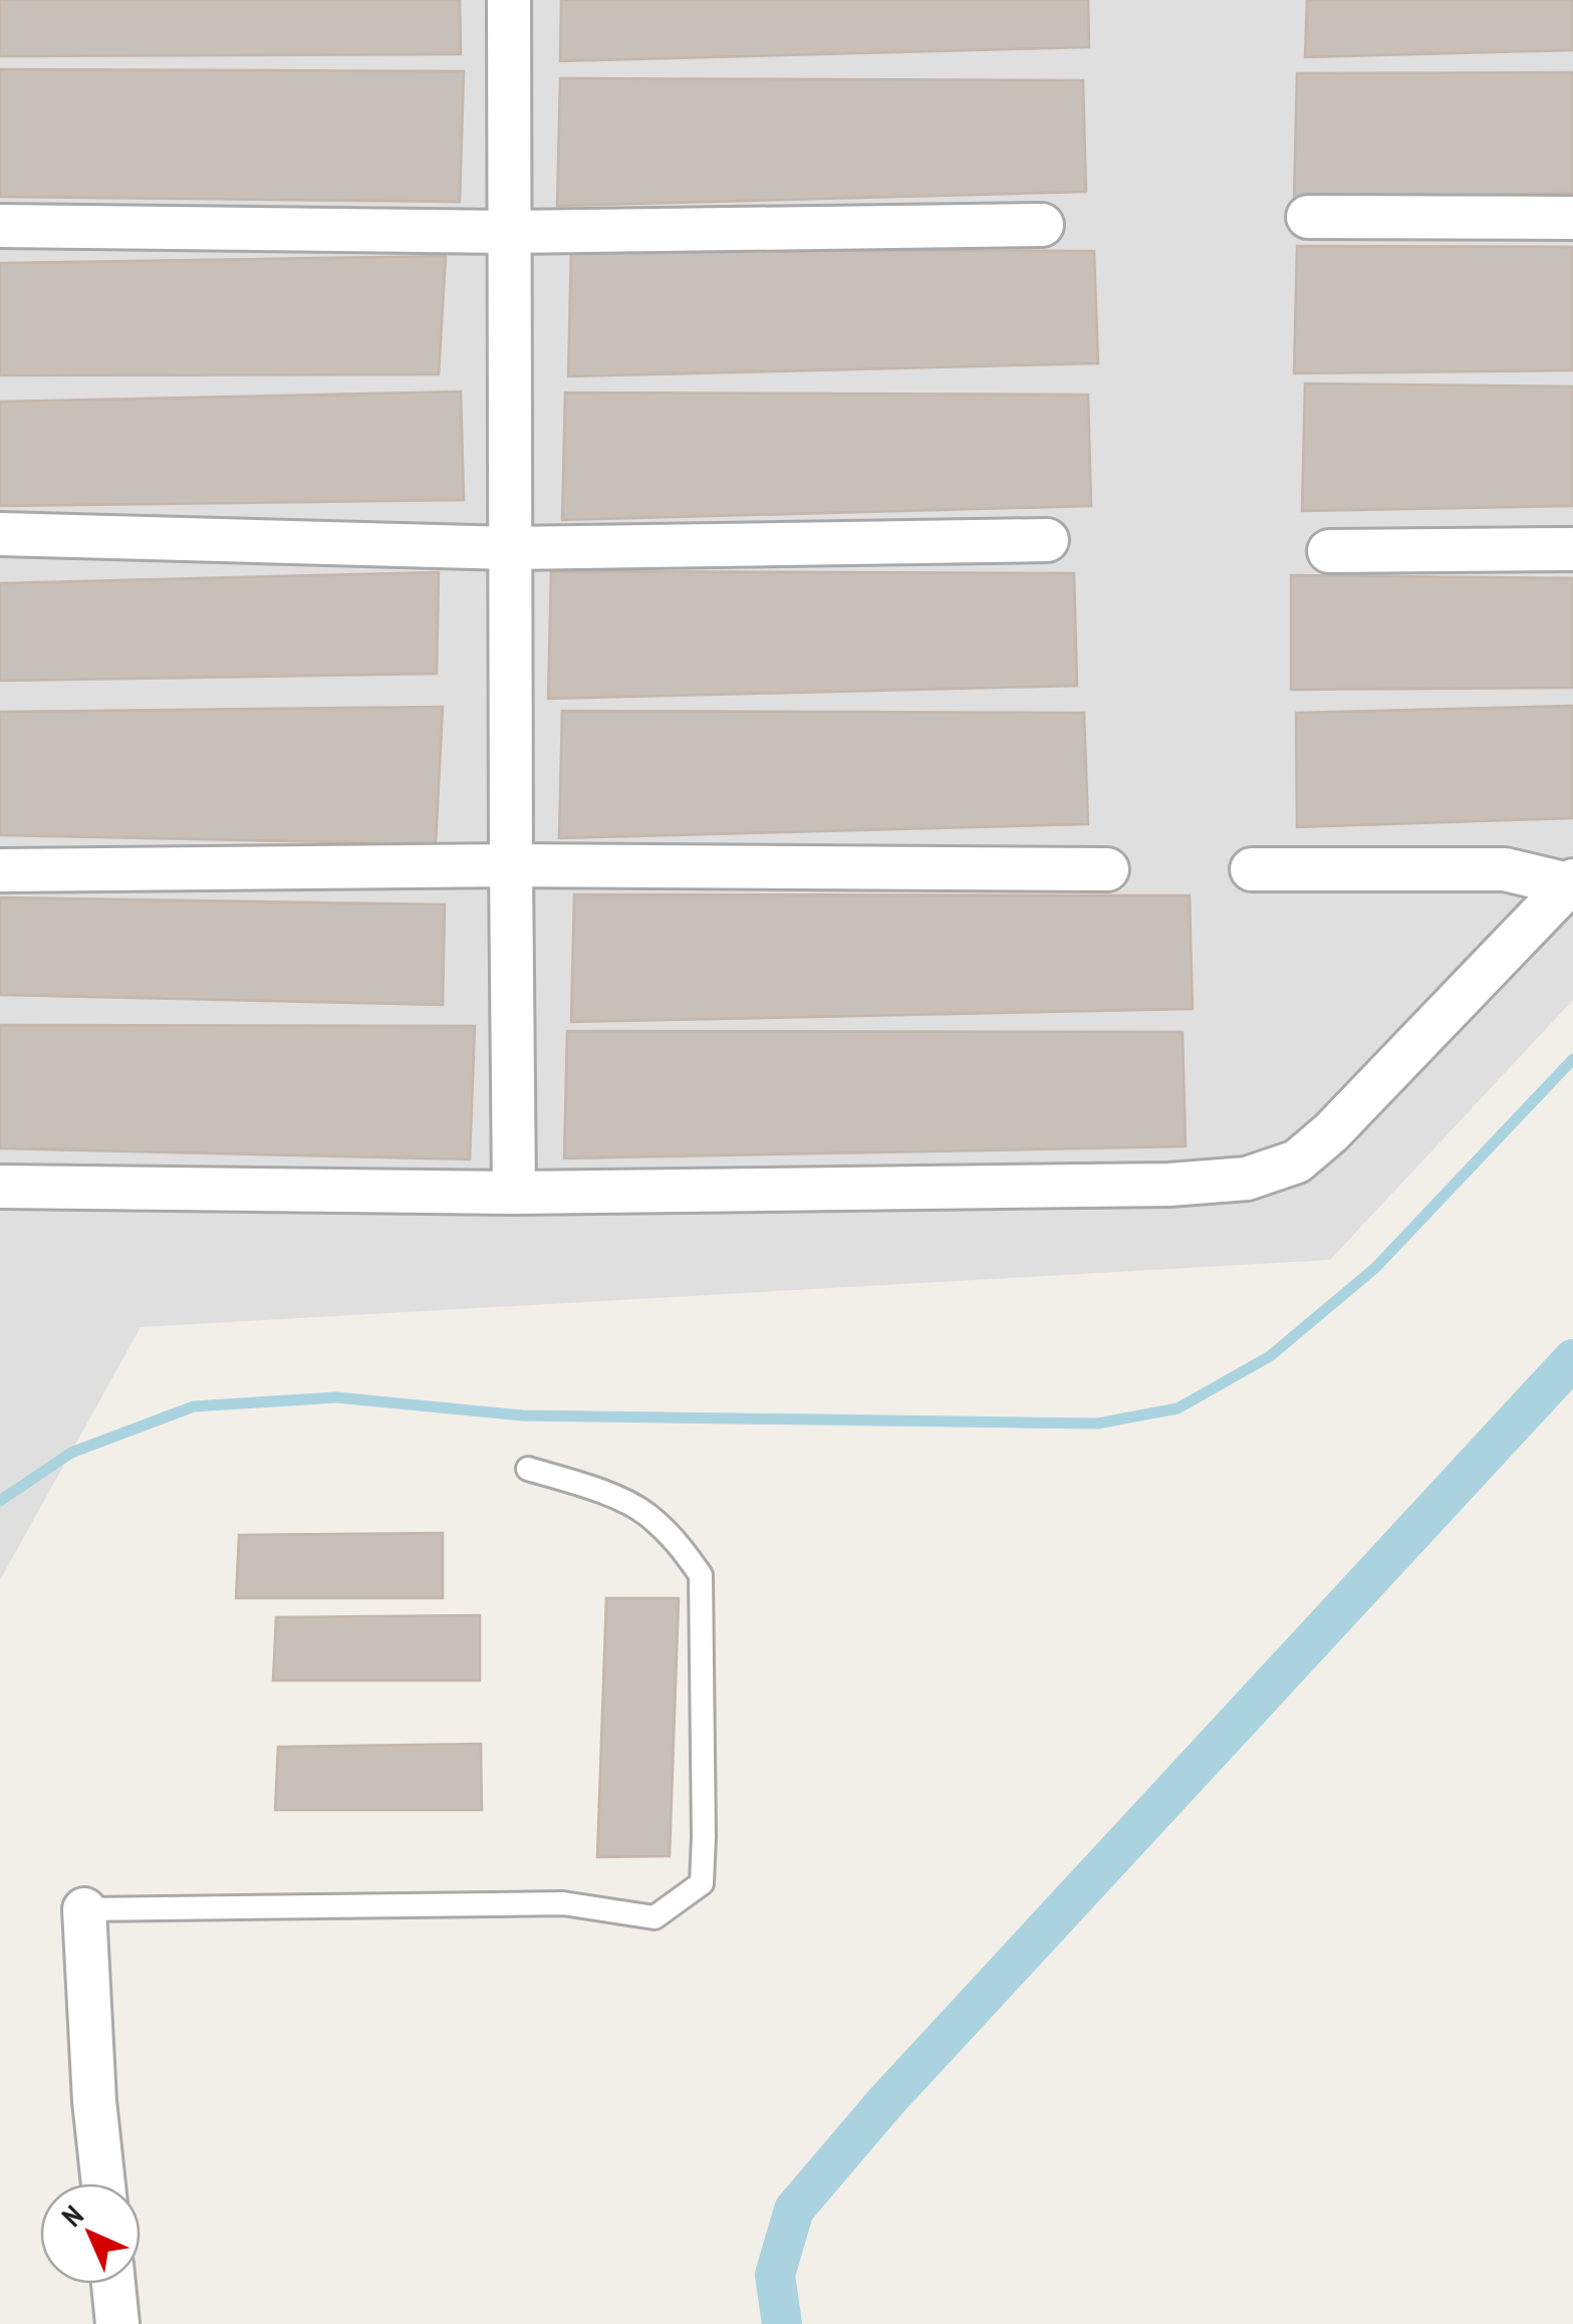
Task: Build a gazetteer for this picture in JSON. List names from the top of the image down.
{
  "north": "top left"
}
